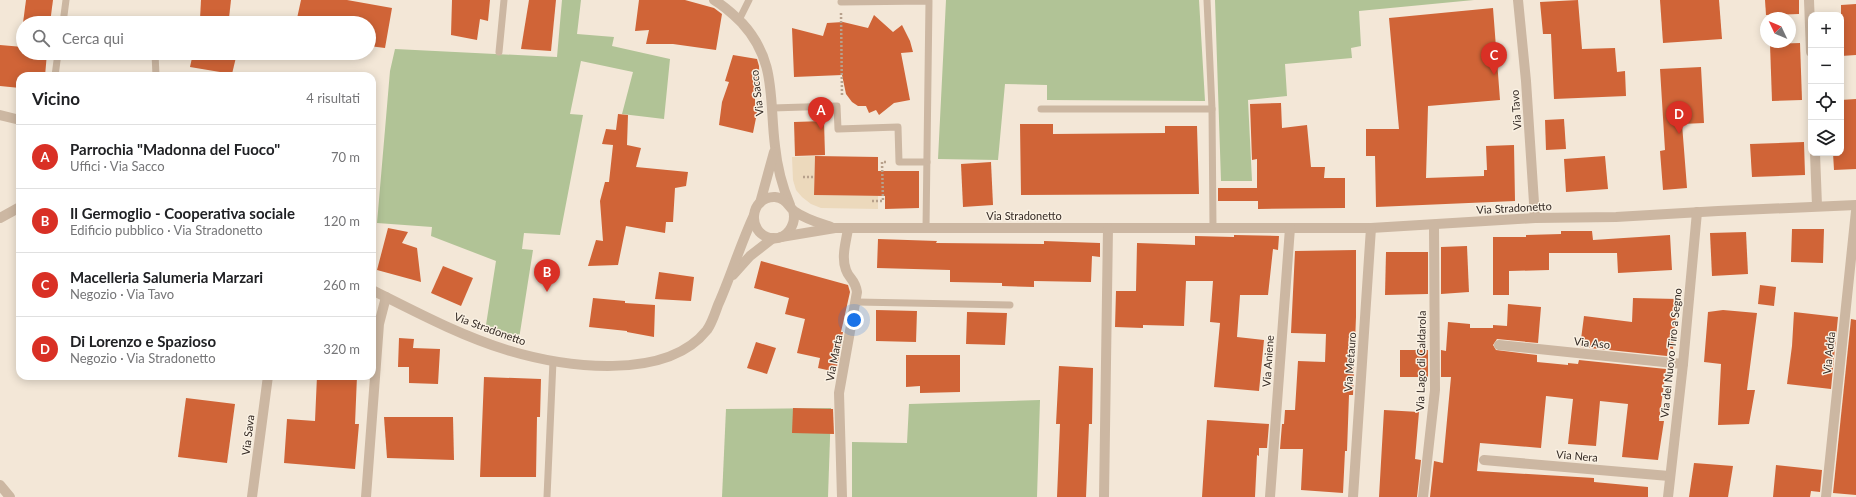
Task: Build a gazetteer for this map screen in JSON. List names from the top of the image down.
{
  "streets": {
    "street": [
      "Via Sacco",
      "Via Tavo",
      "Via Stradonetto",
      "Via Aso",
      "Via del Nuovo Tiro a Segno",
      "Via Adda",
      "Via Marta",
      "Via Aniene",
      "Via Lago di Caldarola",
      "Via Metauro",
      "Via Sava",
      "Via Nera"
    ]
  },
  "crossings": [
    ["Via Sacco", "Via Stradonetto"],
    ["Via Tavo", "Via Stradonetto"],
    ["Via Stradonetto", "Via del Nuovo Tiro a Segno"],
    ["Via Stradonetto", "Via Marta"],
    ["Via Stradonetto", "Via Aniene"],
    ["Via Stradonetto", "Via Lago di Caldarola"],
    ["Via Stradonetto", "Via Metauro"],
    ["Via Aso", "Via del Nuovo Tiro a Segno"],
    ["Via del Nuovo Tiro a Segno", "Via Nera"]
  ],
  "north": "top left",
  "page": {
    "map_buttons": ["+", "−"],
    "search": "Cerca qui",
    "pins": [
      "C",
      "A",
      "D",
      "B"
    ],
    "heading": ["Vicino", "4 risultati"],
    "list": [
      {
        "mark": "A",
        "name": "Parrochia \"Madonna del Fuoco\"",
        "note": "Uffici · Via Sacco",
        "value": "70 m"
      },
      {
        "mark": "B",
        "name": "Il Germoglio - Cooperativa sociale",
        "note": "Edificio pubblico · Via Stradonetto",
        "value": "120 m"
      },
      {
        "mark": "C",
        "name": "Macelleria Salumeria Marzari",
        "note": "Negozio · Via Tavo",
        "value": "260 m"
      },
      {
        "mark": "D",
        "name": "Di Lorenzo e Spazioso",
        "note": "Negozio · Via Stradonetto",
        "value": "320 m"
      }
    ]
  }
}
